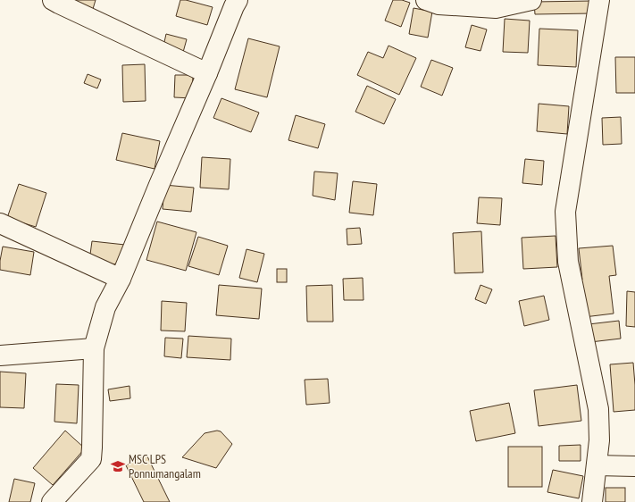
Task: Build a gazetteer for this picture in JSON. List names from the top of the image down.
{
  "places": {
    "school or university": ["MSC LPS Ponnumangalam"]
  }
}
